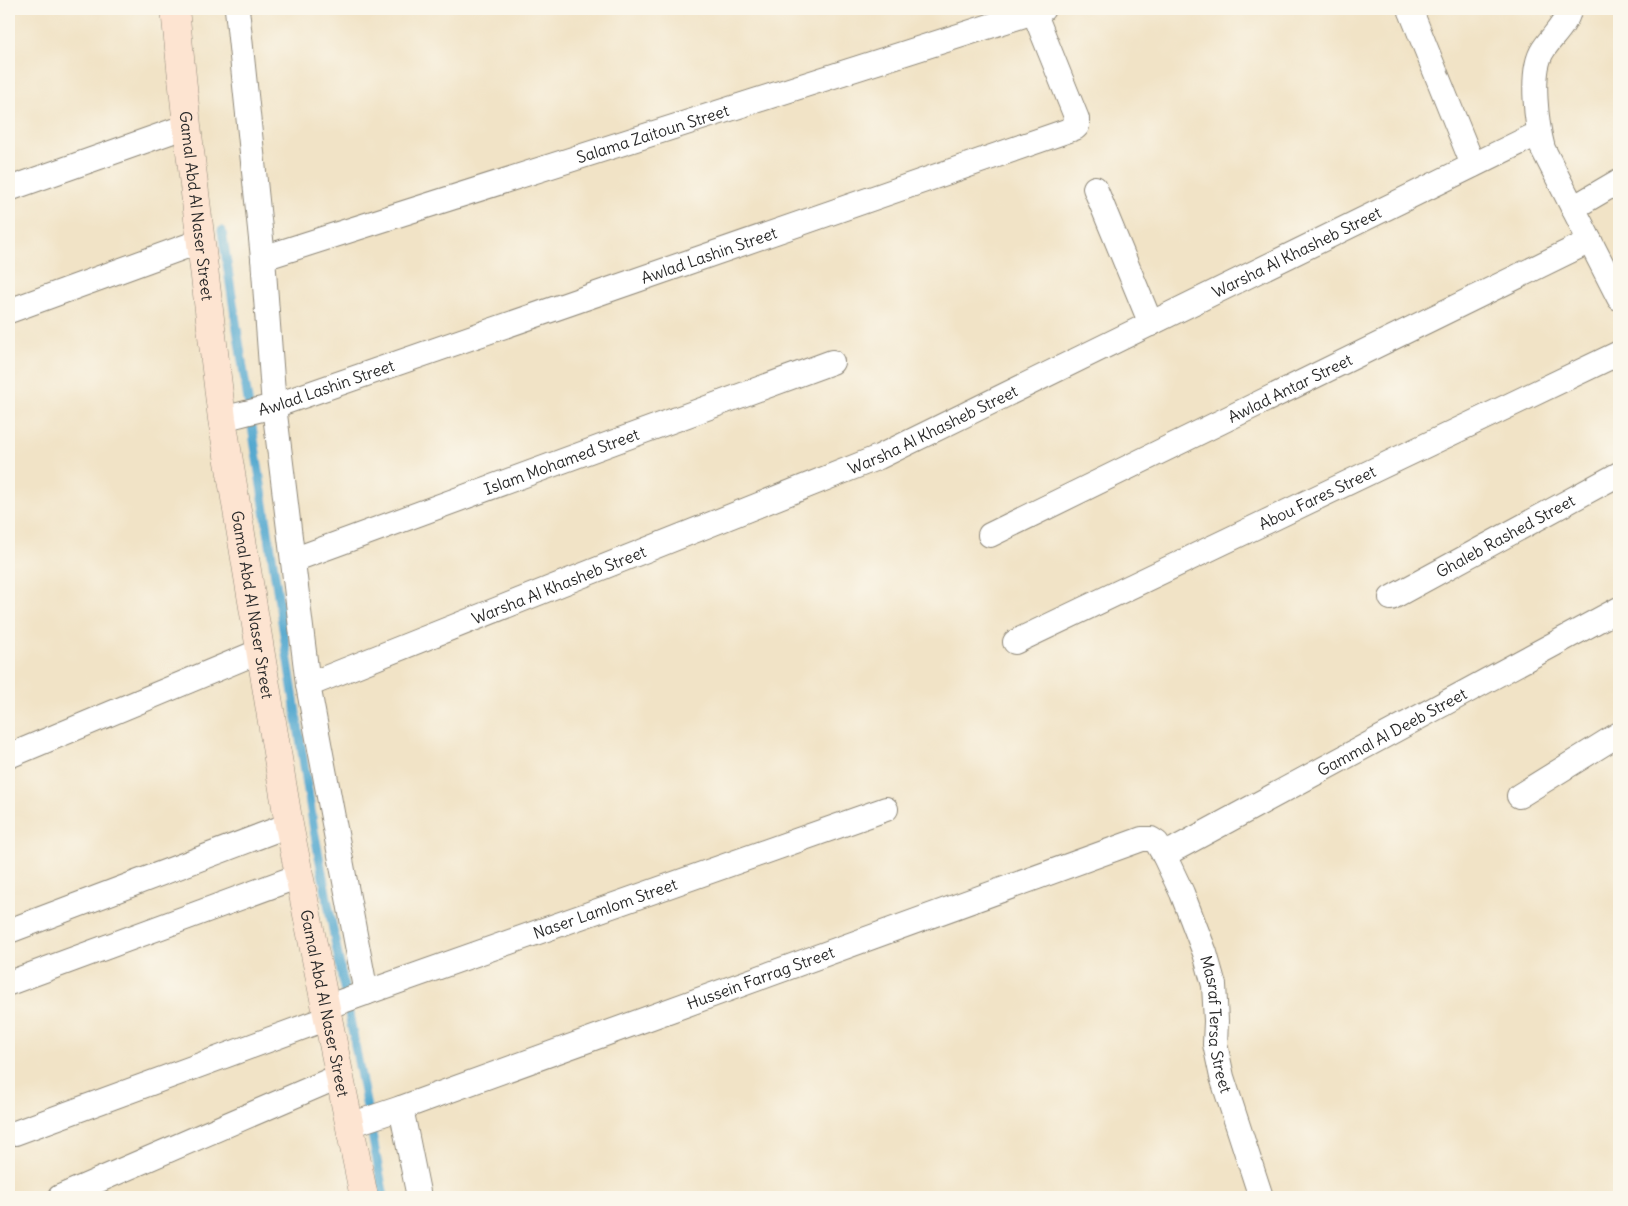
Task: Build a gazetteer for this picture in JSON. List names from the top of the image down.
{
  "streets": {
    "street": [
      "Salama Zaitoun Street",
      "Gamal Abd Al Naser Street",
      "Warsha Al Khasheb Street",
      "Awlad Lashin Street",
      "Awlad Antar Street",
      "Islam Mohamed Street",
      "Abou Fares Street",
      "Ghaleb Rashed Street",
      "Gammal Al Deeb Street",
      "Naser Lamlom Street",
      "Hussein Farrag Street",
      "Masraf Tersa Street"
    ]
  },
  "crossings": [
    ["Salama Zaitoun Street", "Gamal Abd Al Naser Street"],
    ["Salama Zaitoun Street", "Awlad Lashin Street"],
    ["Gamal Abd Al Naser Street", "Warsha Al Khasheb Street"],
    ["Gamal Abd Al Naser Street", "Awlad Lashin Street"],
    ["Gamal Abd Al Naser Street", "Islam Mohamed Street"],
    ["Gamal Abd Al Naser Street", "Naser Lamlom Street"],
    ["Gamal Abd Al Naser Street", "Hussein Farrag Street"],
    ["Gammal Al Deeb Street", "Hussein Farrag Street"],
    ["Gammal Al Deeb Street", "Masraf Tersa Street"],
    ["Hussein Farrag Street", "Masraf Tersa Street"]
  ]
}
